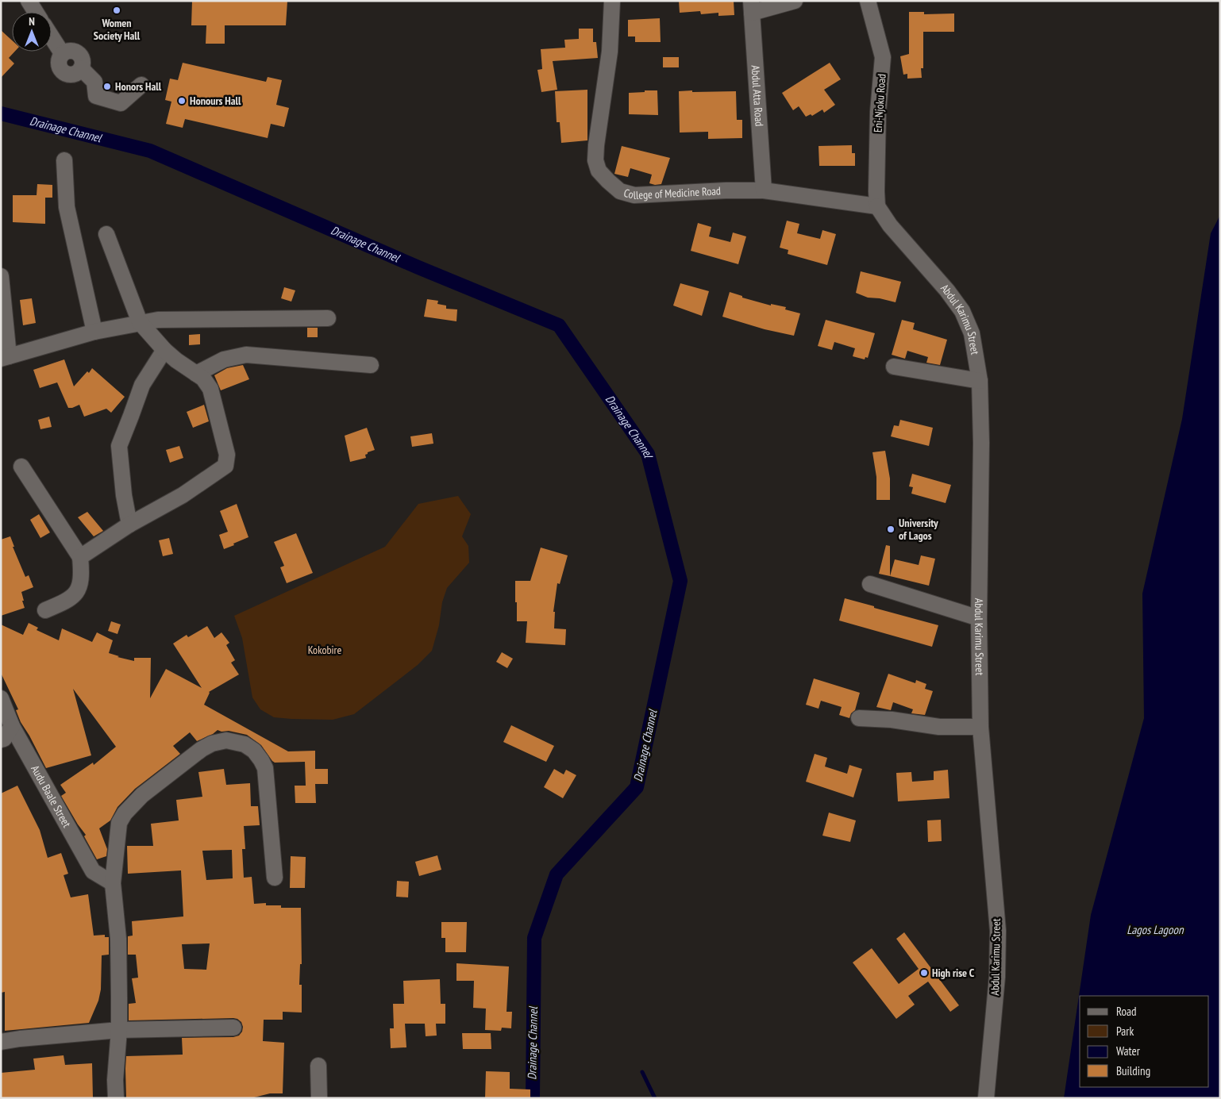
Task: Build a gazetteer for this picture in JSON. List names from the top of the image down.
{
  "streets": {
    "street": [
      "Abdul Atta Road",
      "Eni-Njoku Road",
      "College of Medicine Road",
      "Abdul Karimu Street",
      "Audu Baale Street"
    ]
  },
  "crossings": [
    ["Abdul Atta Road", "College of Medicine Road"],
    ["Eni-Njoku Road", "College of Medicine Road"],
    ["Eni-Njoku Road", "Abdul Karimu Street"],
    ["College of Medicine Road", "Abdul Karimu Street"]
  ],
  "water": ["Drainage Channel", "Lagos Lagoon"],
  "parks": ["Kokobire"],
  "places": [
    "Women Society Hall",
    "Honors Hall",
    "Honours Hall",
    "University of Lagos",
    "High rise C"
  ],
  "legend": [
    "Road",
    "Park",
    "Water",
    "Building"
  ],
  "north": "top"
}
